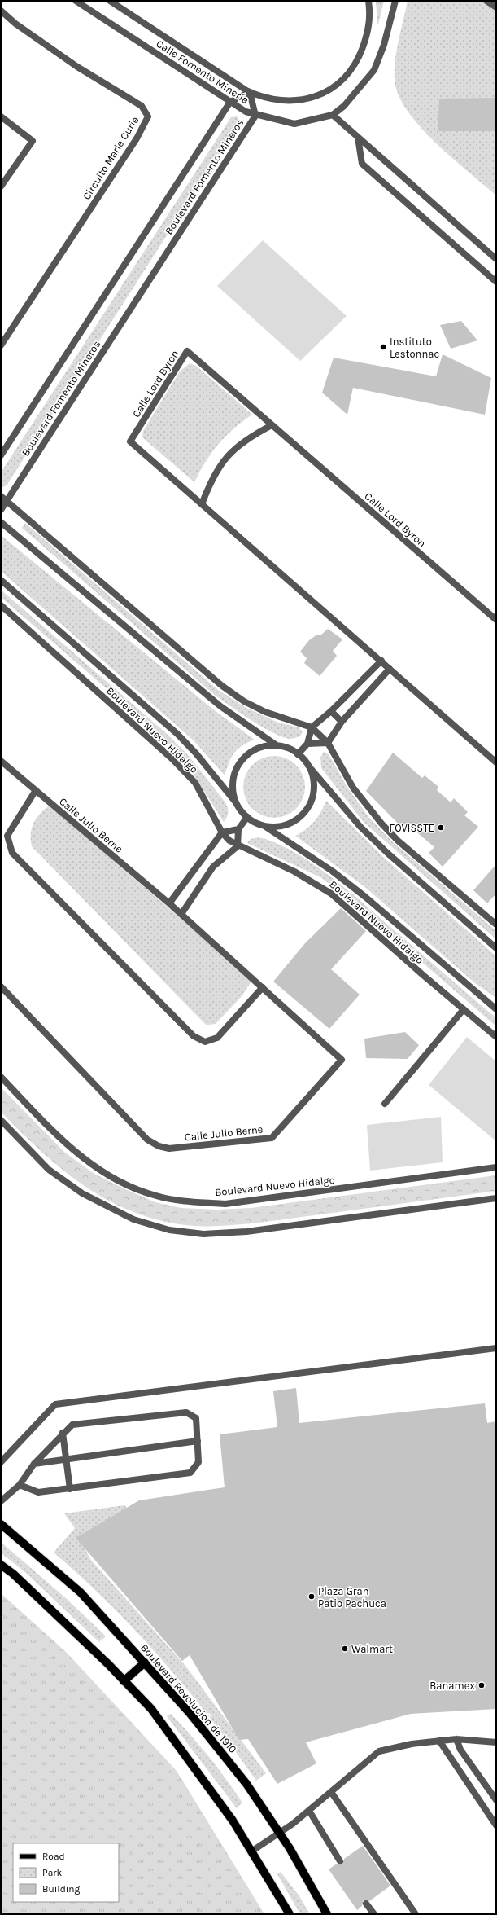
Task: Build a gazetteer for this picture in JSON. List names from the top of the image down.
{
  "streets": {
    "main road": ["Boulevard Revolución de 1910"],
    "street": [
      "Calle Fomento Minería",
      "Circuito Marie Curie",
      "Boulevard Fomento Mineros",
      "Calle Lord Byron",
      "Boulevard Nuevo Hidalgo",
      "Calle Julio Berne"
    ]
  },
  "crossings": [
    ["Calle Fomento Minería", "Boulevard Fomento Mineros"]
  ],
  "places": [
    "Instituto Lestonnac",
    "FOVISSTE",
    "Plaza Gran Patio Pachuca",
    "Walmart",
    "Banamex"
  ],
  "legend": ["Road", "Park", "Building"]
}
